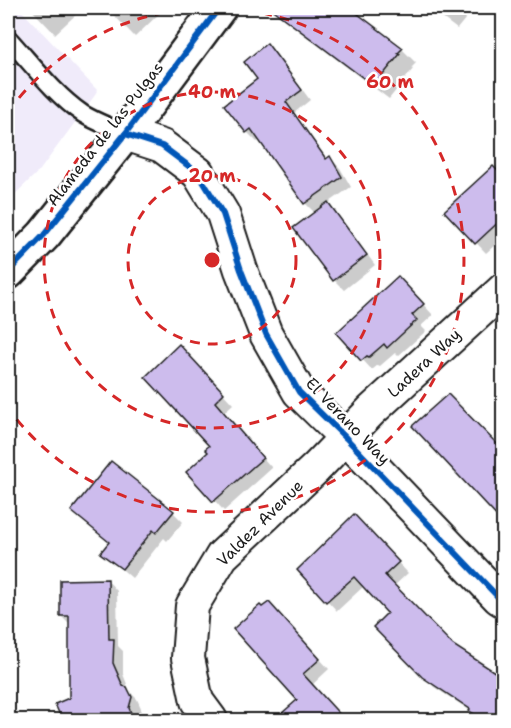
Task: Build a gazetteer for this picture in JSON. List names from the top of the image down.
{
  "streets": {
    "main road": ["Alameda de las Pulgas"],
    "street": ["Ladera Way", "El Verano Way", "Valdez Avenue"]
  },
  "crossings": [
    ["Alameda de las Pulgas", "El Verano Way"],
    ["Ladera Way", "El Verano Way"],
    ["Ladera Way", "Valdez Avenue"],
    ["El Verano Way", "Valdez Avenue"]
  ],
  "rings": ["60 m", "40 m", "20 m"]
}
